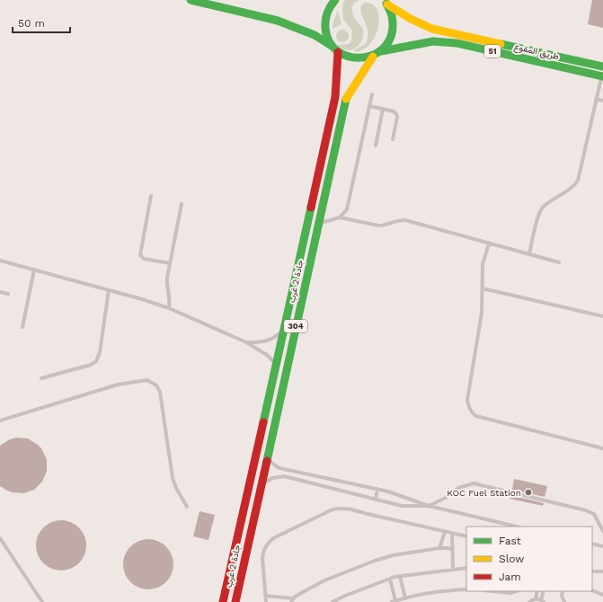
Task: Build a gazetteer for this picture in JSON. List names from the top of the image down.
{
  "streets": {
    "main road": [
      "51",
      "طريق المقوع",
      "جادة 2 غرب",
      "304"
    ]
  },
  "crossings": [
    ["51", "طريق المقوع"],
    ["51", "جادة 2 غرب"]
  ],
  "places": ["KOC Fuel Station"],
  "legend": ["Fast", "Slow", "Jam"],
  "scale_bar": "50 m"
}
